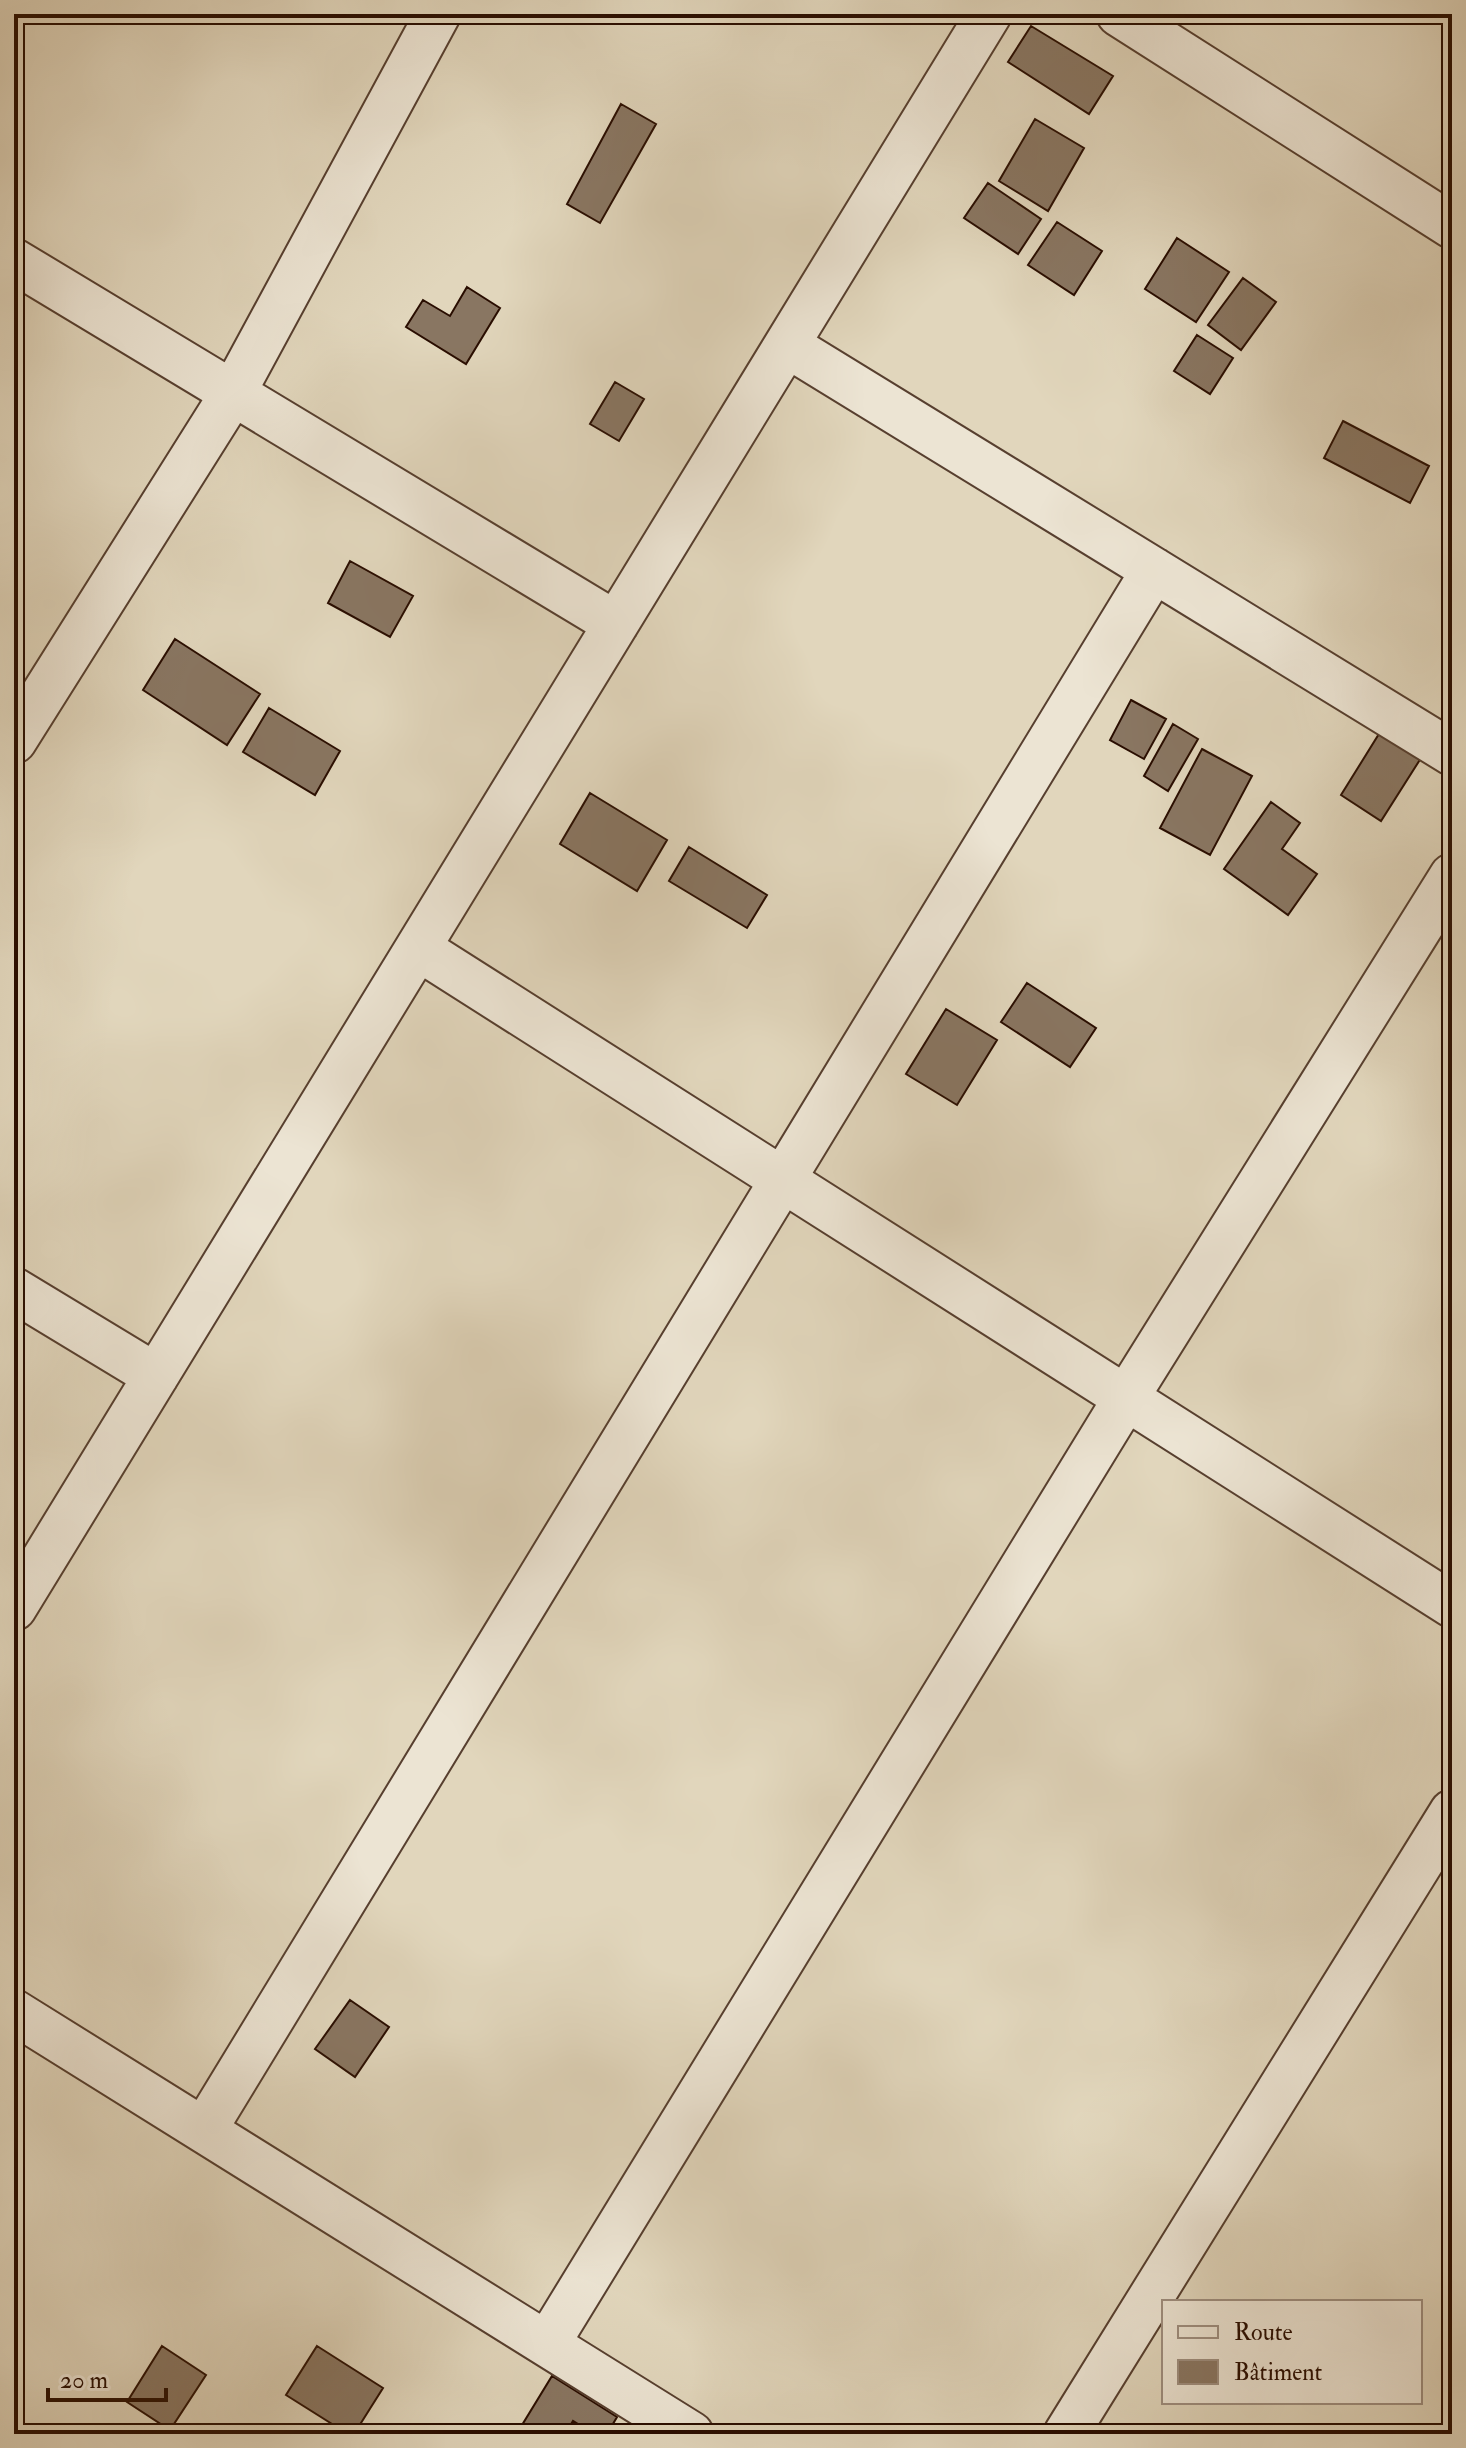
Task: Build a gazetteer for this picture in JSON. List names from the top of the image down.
{
  "legend": ["Route", "Bâtiment"],
  "scale_bar": "20 m"
}
